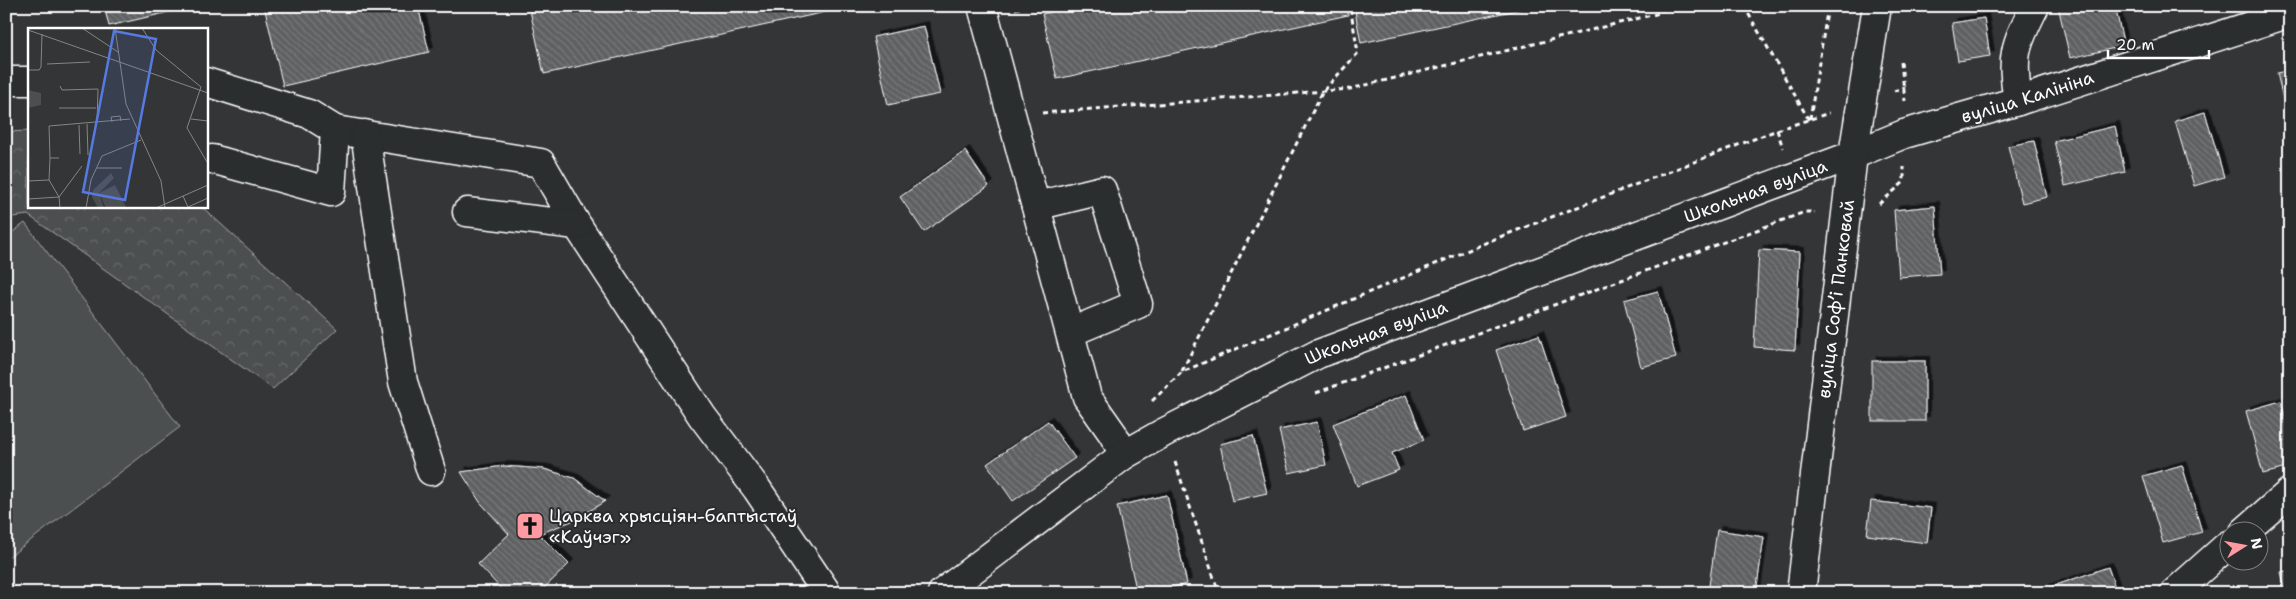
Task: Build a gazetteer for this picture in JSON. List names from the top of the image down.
{
  "streets": {
    "street": ["вуліца Калініна", "Школьная вуліца", "вуліца Софʼі Панковай"]
  },
  "crossings": [
    ["вуліца Калініна", "Школьная вуліца"],
    ["вуліца Калініна", "вуліца Софʼі Панковай"],
    ["Школьная вуліца", "вуліца Софʼі Панковай"]
  ],
  "places": {
    "church": ["Царква хрысціян-баптыстаў «Каўчэг»"]
  },
  "scale_bar": "20 m",
  "north": "right"
}
